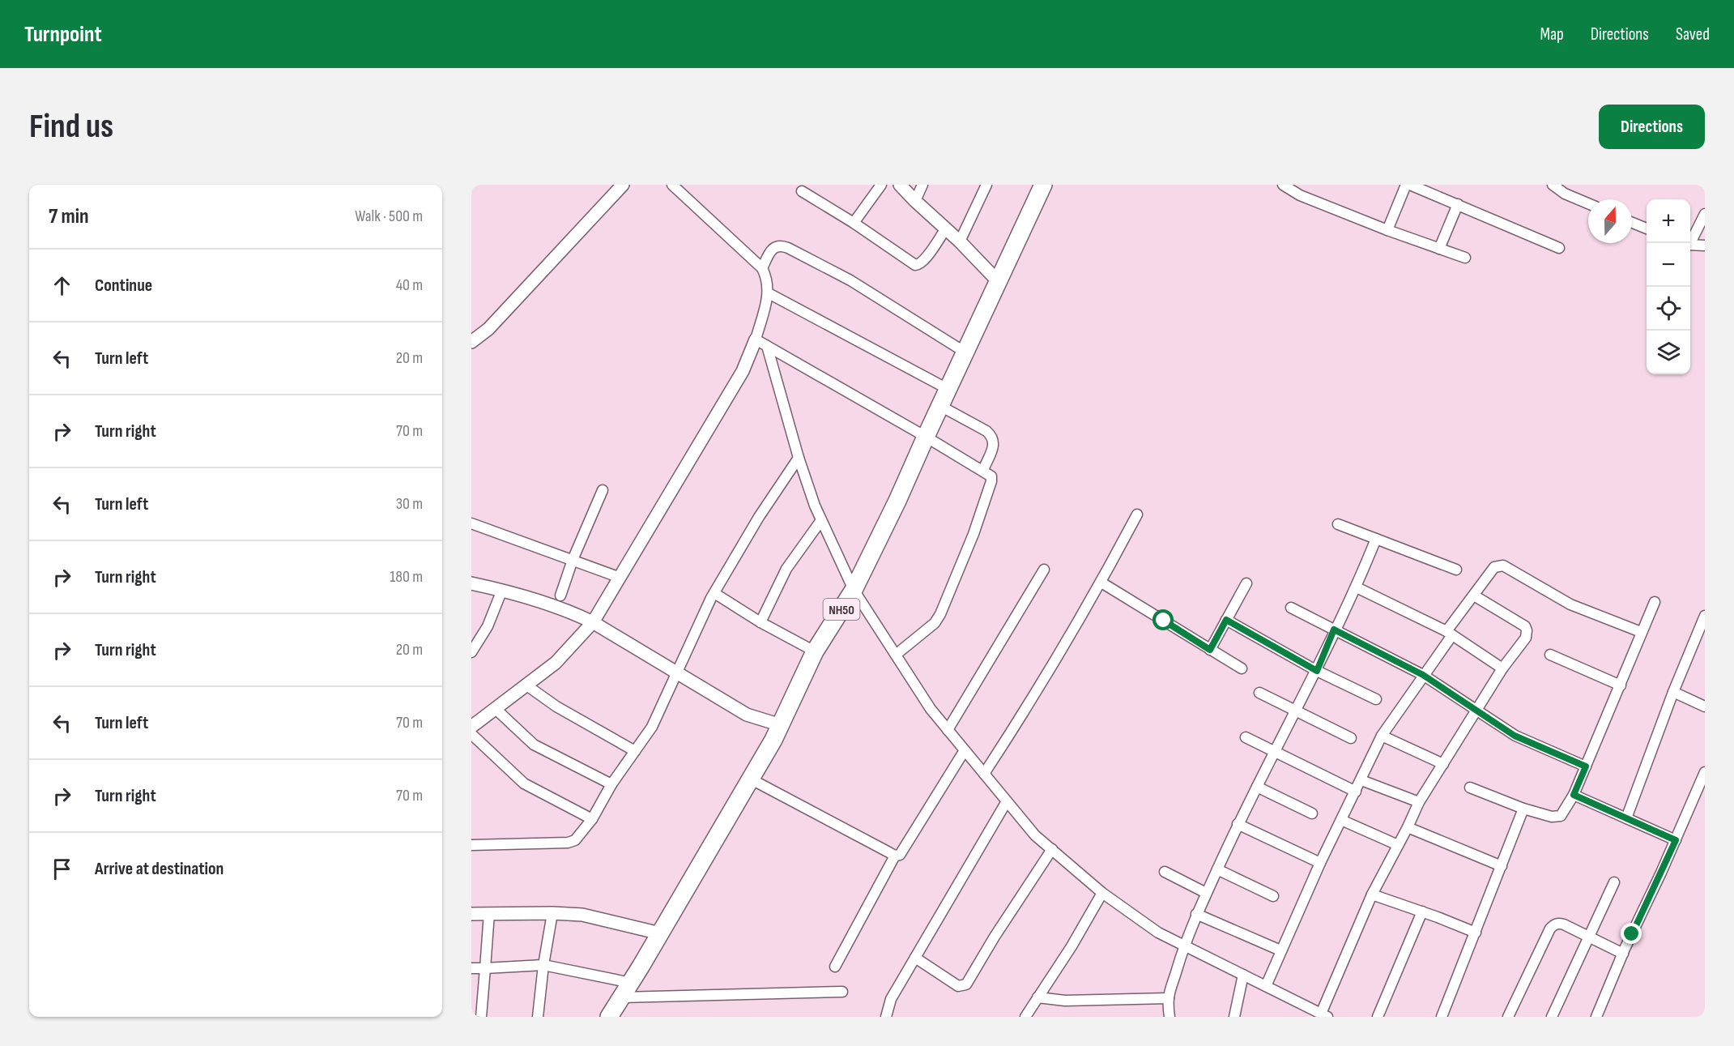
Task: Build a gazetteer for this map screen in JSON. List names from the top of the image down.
{
  "streets": {
    "highway": ["NH50"]
  },
  "north": "top",
  "page": {
    "header": "Turnpoint",
    "nav": ["Map", "Directions", "Saved"],
    "buttons": "Directions",
    "title": "Find us",
    "heading": ["7 min", "Walk · 500 m"],
    "map_buttons": ["+", "−"],
    "list": [
      ["Continue", "40 m"],
      ["Turn left", "20 m"],
      ["Turn right", "70 m"],
      ["Turn left", "30 m"],
      ["Turn right", "180 m"],
      ["Turn right", "20 m"],
      ["Turn left", "70 m"],
      ["Turn right", "70 m"],
      "Arrive at destination"
    ]
  }
}
